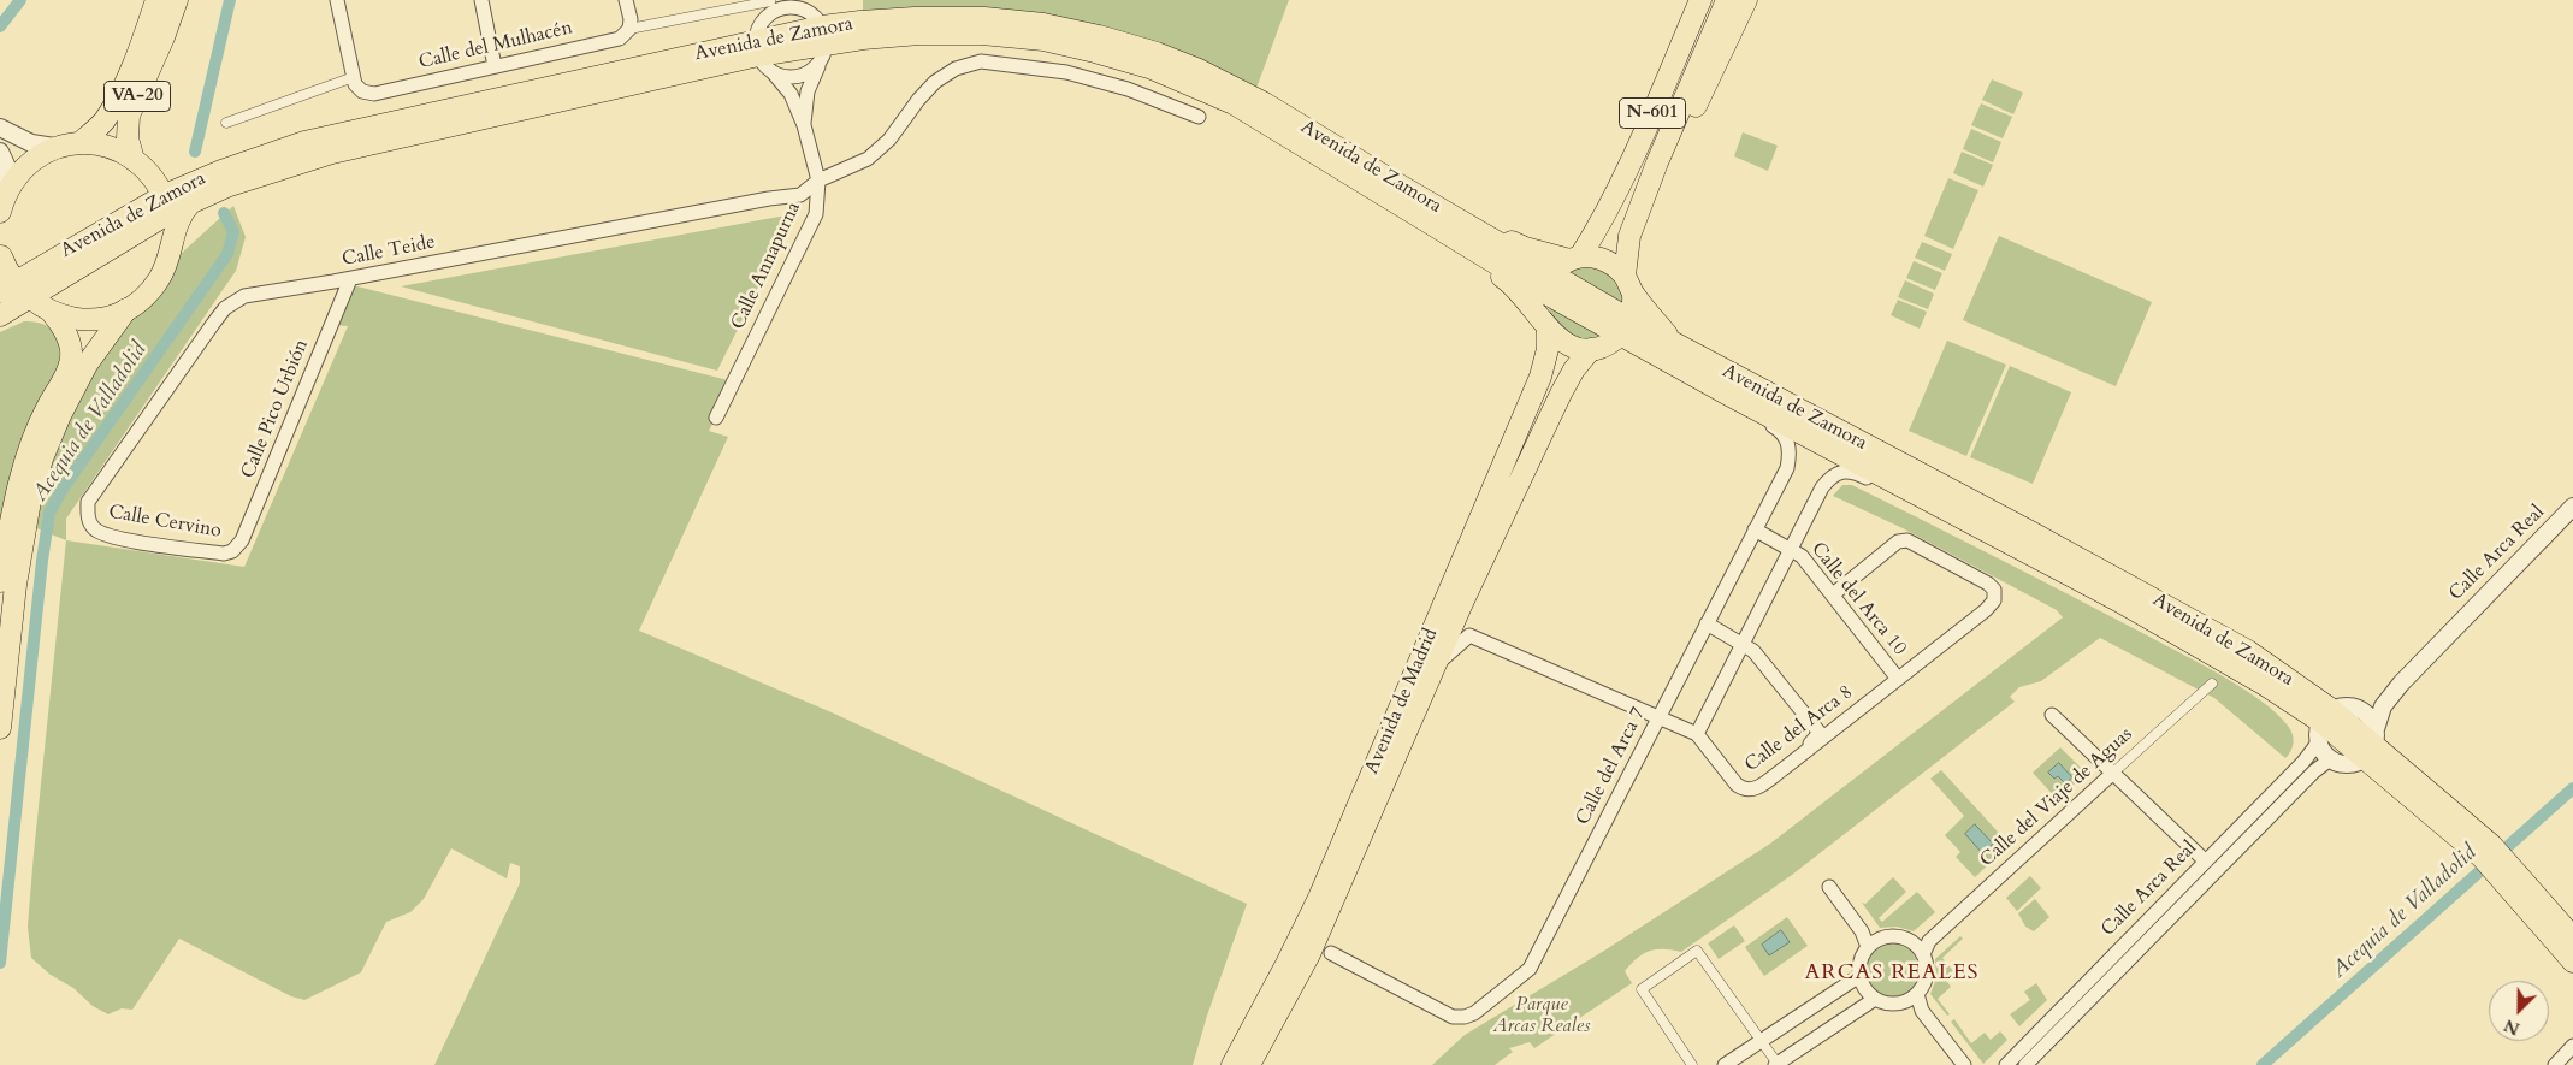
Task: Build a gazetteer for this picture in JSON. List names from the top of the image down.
{
  "streets": {
    "main road": [
      "Avenida de Zamora",
      "VA-20",
      "N-601",
      "Avenida de Madrid"
    ],
    "street": [
      "Calle del Mulhacén",
      "Calle Teide",
      "Calle Annapurna",
      "Calle Pico Urbión",
      "Calle Cervino",
      "Calle Arca Real",
      "Calle del Arca 10",
      "Calle del Arca 8",
      "Calle del Arca 7",
      "Calle del Viaje de Aguas"
    ]
  },
  "crossings": [
    ["Avenida de Zamora", "Calle del Mulhacén"],
    ["Avenida de Zamora", "VA-20"],
    ["Avenida de Zamora", "Calle Annapurna"],
    ["Avenida de Zamora", "Calle Arca Real"],
    ["Avenida de Zamora", "Avenida de Madrid"],
    ["Avenida de Zamora", "Calle del Arca 7"],
    ["Calle del Mulhacén", "Calle Annapurna"],
    ["Calle Teide", "Calle Annapurna"],
    ["Calle Teide", "Calle Pico Urbión"],
    ["Calle Teide", "Calle Cervino"],
    ["Calle Pico Urbión", "Calle Cervino"],
    ["Calle del Arca 10", "Calle del Arca 8"],
    ["Calle del Arca 10", "Calle del Arca 7"],
    ["Avenida de Madrid", "Calle del Arca 8"],
    ["Calle del Arca 8", "Calle del Arca 7"]
  ],
  "districts": ["ARCAS REALES"],
  "water": ["Acequia de Valladolid"],
  "parks": ["Parque Arcas Reales"],
  "north": "bottom left"
}
